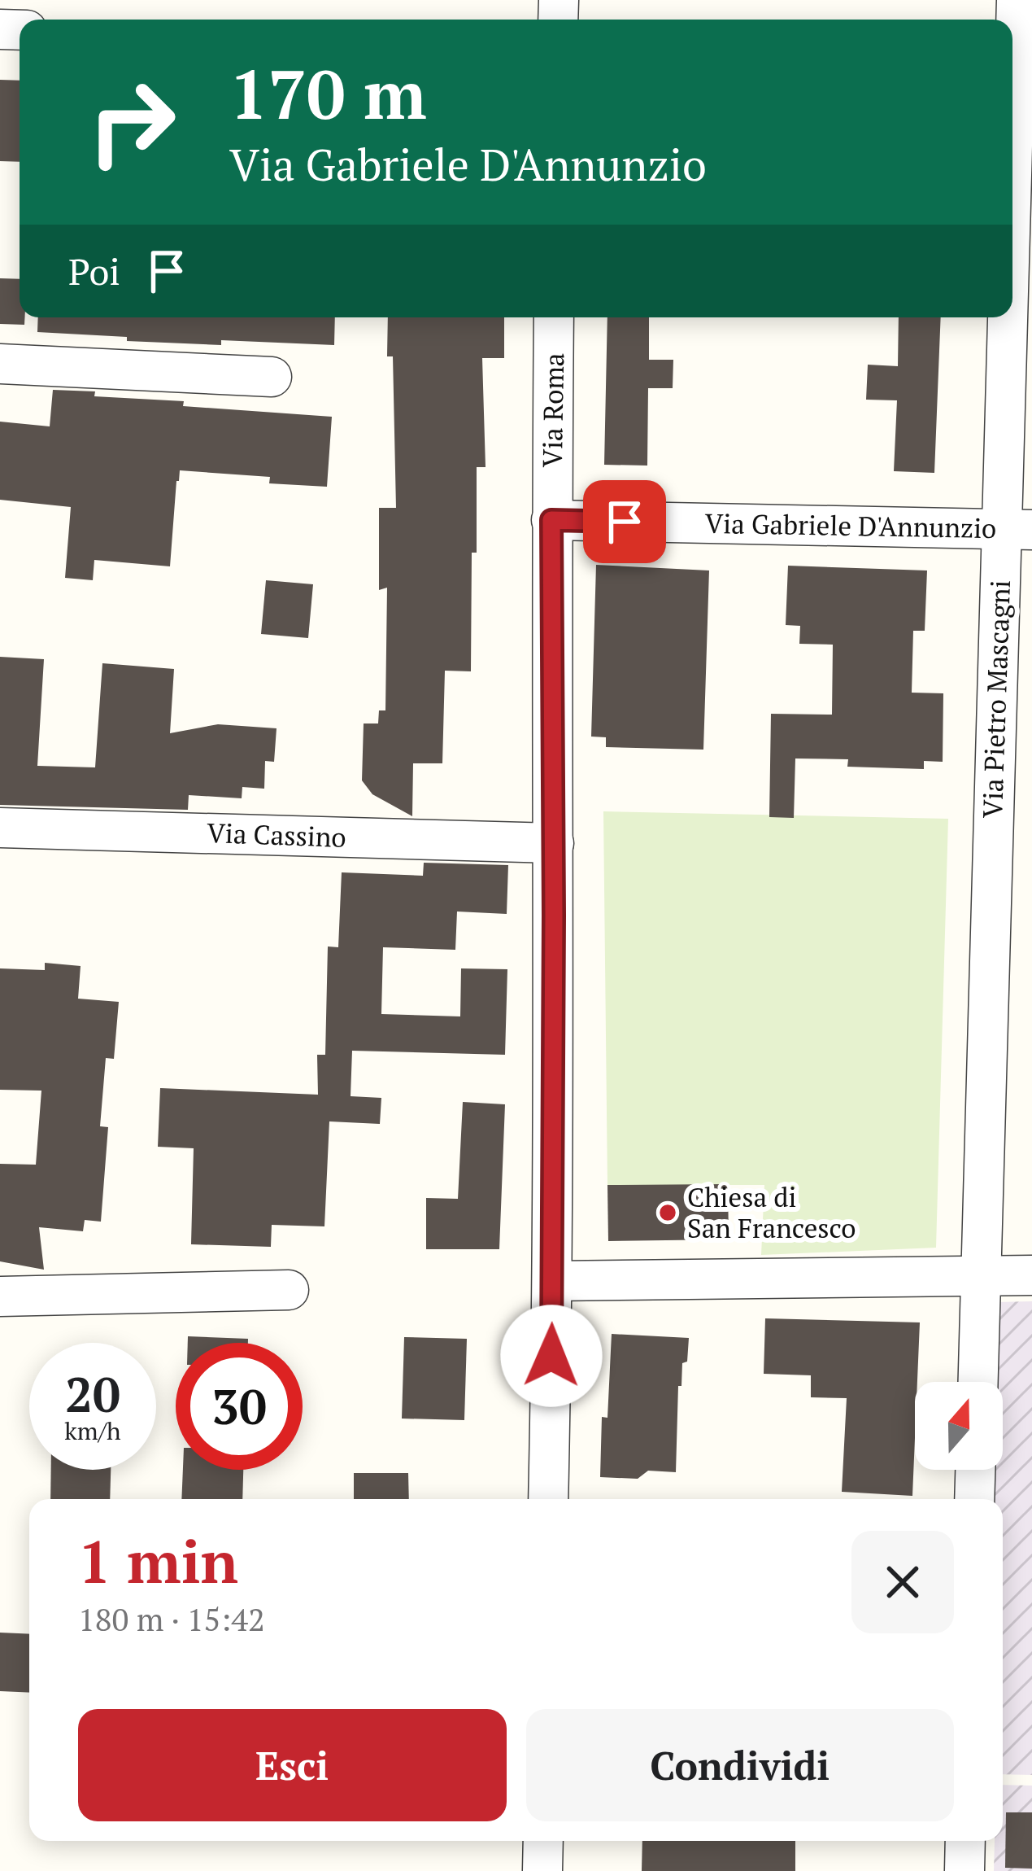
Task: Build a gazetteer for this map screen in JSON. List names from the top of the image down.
{
  "streets": {
    "street": [
      "Via Roma",
      "Via Gabriele D'Annunzio",
      "Via Pietro Mascagni",
      "Via Cassino"
    ]
  },
  "crossings": [
    ["Via Roma", "Via Gabriele D'Annunzio"],
    ["Via Roma", "Via Cassino"],
    ["Via Gabriele D'Annunzio", "Via Pietro Mascagni"]
  ],
  "places": ["Chiesa di San Francesco"],
  "north": "top",
  "page": {
    "turn": ["170 m", "Via Gabriele D'Annunzio"],
    "then": "Poi",
    "speed": "20 km/h",
    "limit": "30",
    "heading": ["1 min", "180 m · 15:42"],
    "buttons": ["Esci", "Condividi"]
  }
}
